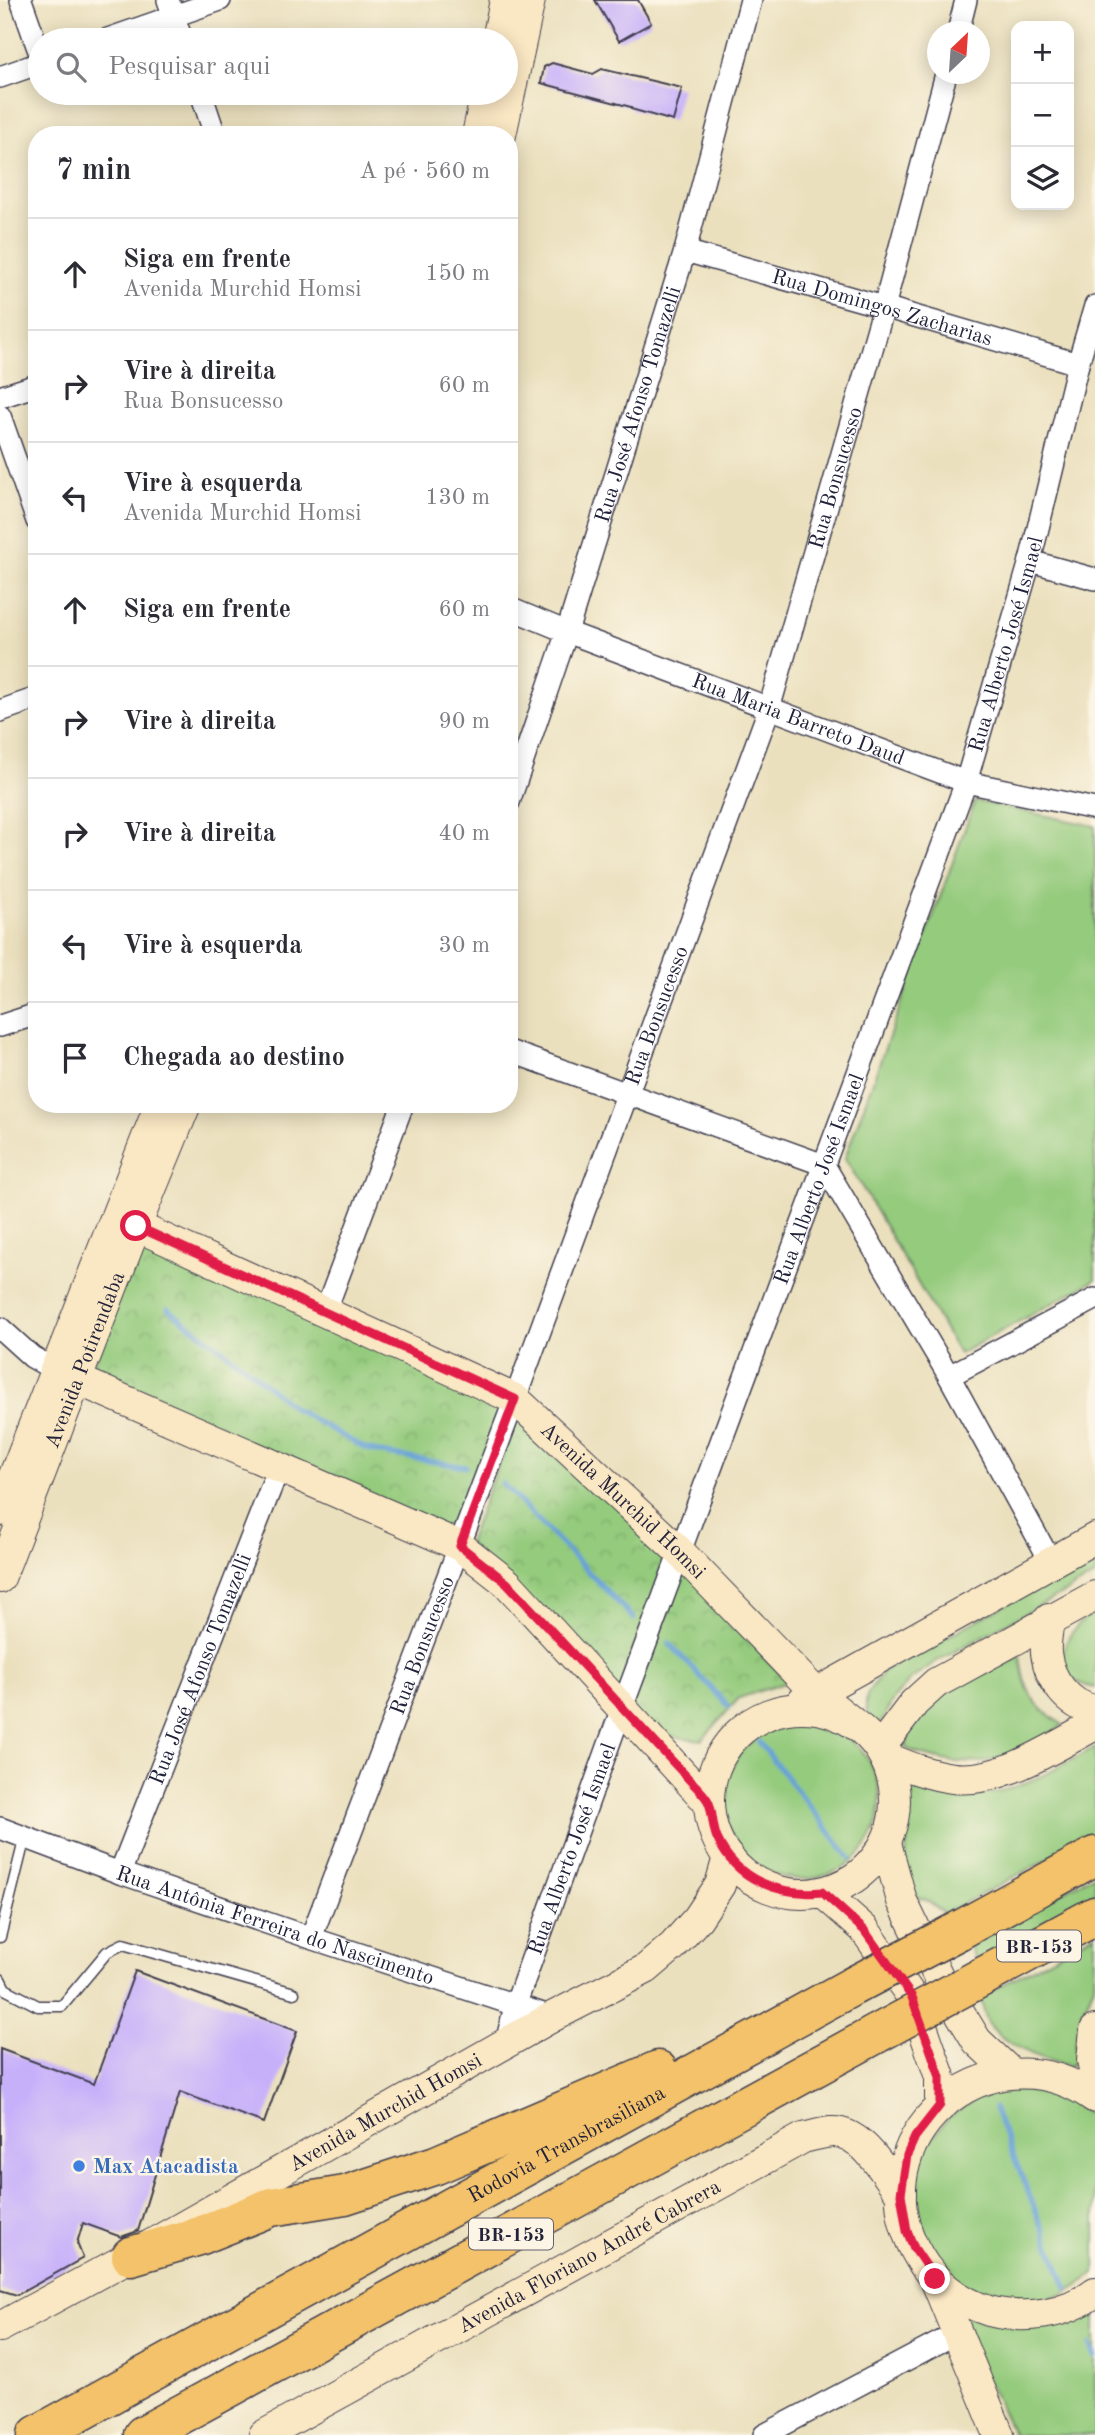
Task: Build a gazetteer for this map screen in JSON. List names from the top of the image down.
{
  "streets": {
    "highway": ["BR-153", "Rodovia Transbrasiliana"],
    "main road": ["Avenida Potirendaba", "Avenida Murchid Homsi", "Avenida Floriano André Cabrera"],
    "street": [
      "Rua Domingos Zacharias",
      "Rua José Afonso Tomazelli",
      "Rua Bonsucesso",
      "Rua Alberto José Ismael",
      "Rua Maria Barreto Daud",
      "Rua Antônia Ferreira do Nascimento"
    ]
  },
  "crossings": [
    ["Rua Domingos Zacharias", "Rua José Afonso Tomazelli"],
    ["Rua Domingos Zacharias", "Rua Bonsucesso"],
    ["Rua Domingos Zacharias", "Rua Alberto José Ismael"],
    ["Rua José Afonso Tomazelli", "Rua Maria Barreto Daud"],
    ["Rua José Afonso Tomazelli", "Rua Antônia Ferreira do Nascimento"],
    ["Rua Bonsucesso", "Rua Maria Barreto Daud"],
    ["Rua Bonsucesso", "Avenida Murchid Homsi"],
    ["Rua Bonsucesso", "Rua Antônia Ferreira do Nascimento"],
    ["Rua Alberto José Ismael", "Rua Maria Barreto Daud"],
    ["Rua Alberto José Ismael", "Avenida Murchid Homsi"],
    ["Rua Alberto José Ismael", "Rua Antônia Ferreira do Nascimento"],
    ["Avenida Potirendaba", "Avenida Murchid Homsi"],
    ["Avenida Murchid Homsi", "Rua Antônia Ferreira do Nascimento"]
  ],
  "places": ["Max Atacadista"],
  "north": "top right",
  "page": {
    "map_buttons": ["+", "−"],
    "search": "Pesquisar aqui",
    "heading": ["7 min", "A pé · 560 m"],
    "list": [
      ["Siga em frente", "Avenida Murchid Homsi", "150 m"],
      ["Vire à direita", "Rua Bonsucesso", "60 m"],
      ["Vire à esquerda", "Avenida Murchid Homsi", "130 m"],
      ["Siga em frente", "60 m"],
      ["Vire à direita", "90 m"],
      ["Vire à direita", "40 m"],
      ["Vire à esquerda", "30 m"],
      "Chegada ao destino"
    ]
  }
}
